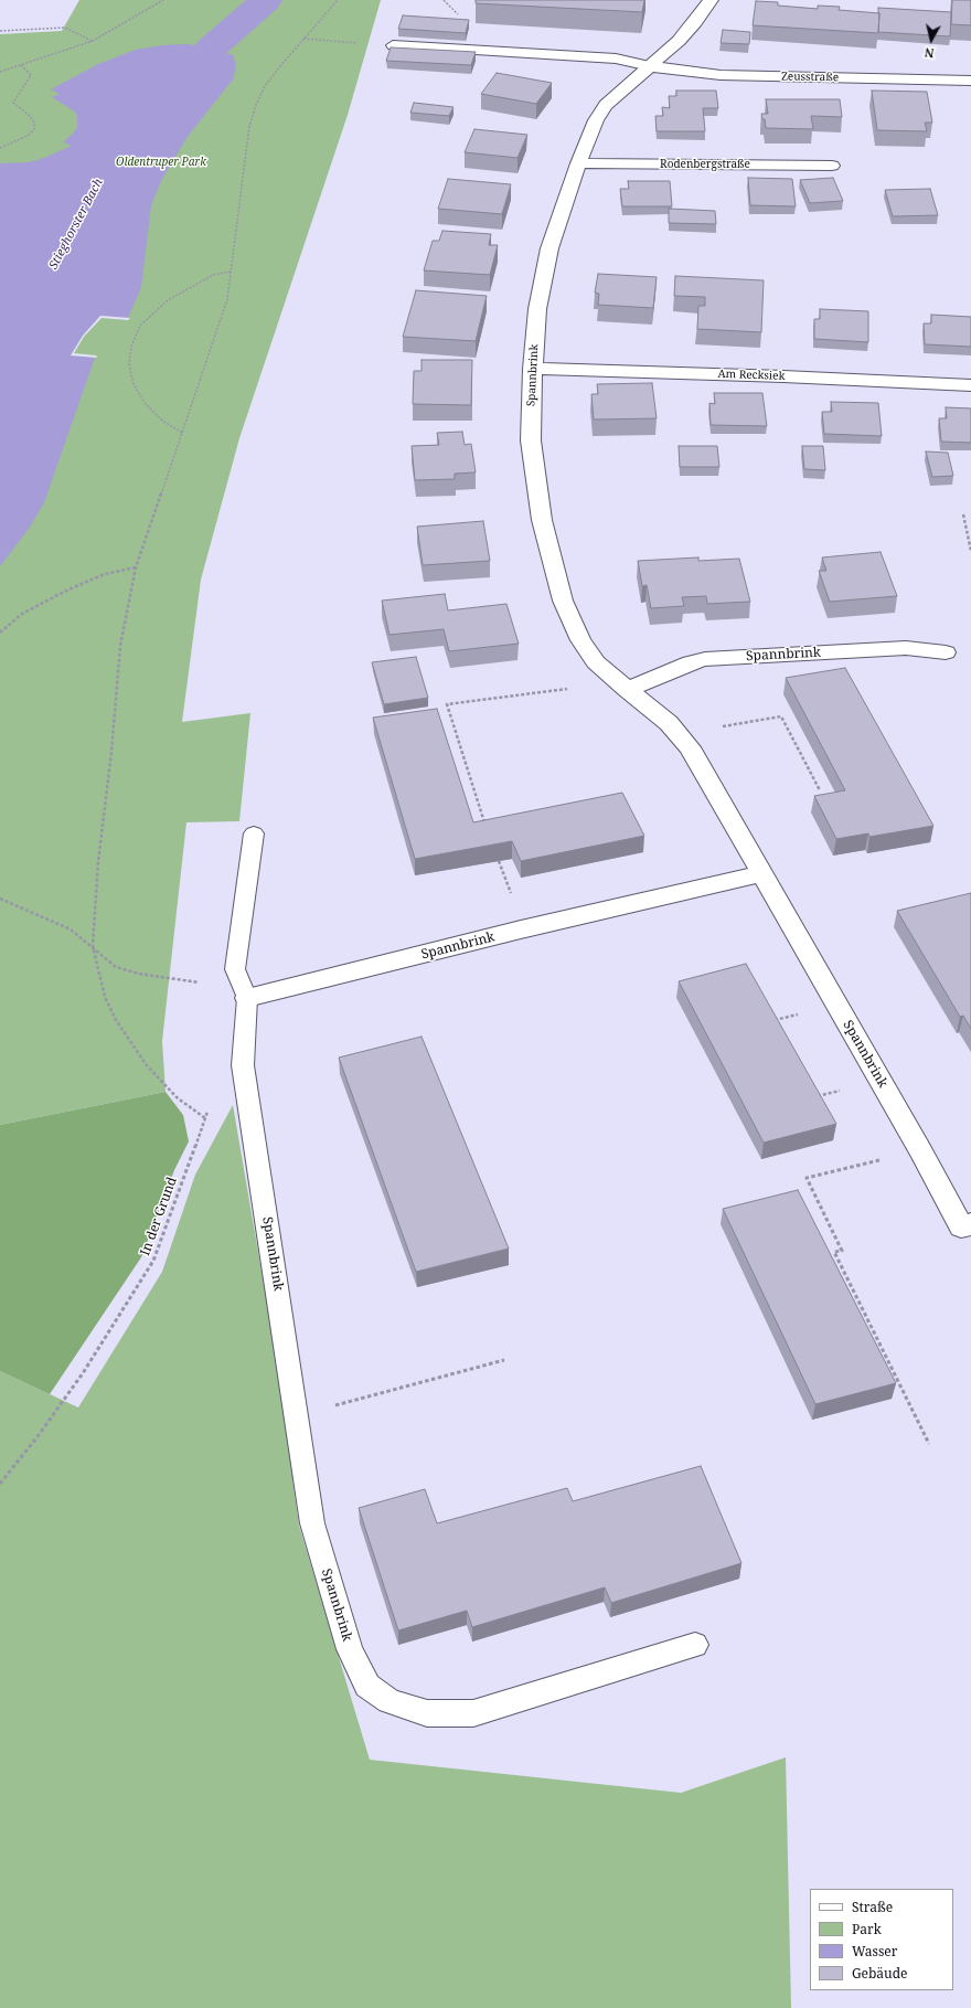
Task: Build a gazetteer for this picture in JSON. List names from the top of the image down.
{
  "streets": {
    "street": [
      "Zeusstraße",
      "Rodenbergstraße",
      "Spannbrink",
      "Am Recksiek"
    ],
    "path": ["In der Grund"]
  },
  "crossings": [
    ["Zeusstraße", "Spannbrink"],
    ["Rodenbergstraße", "Spannbrink"],
    ["Spannbrink", "Am Recksiek"]
  ],
  "water": ["Stieghorster Bach"],
  "parks": ["Oldentruper Park"],
  "legend": [
    "Straße",
    "Park",
    "Wasser",
    "Gebäude"
  ],
  "north": "bottom"
}
